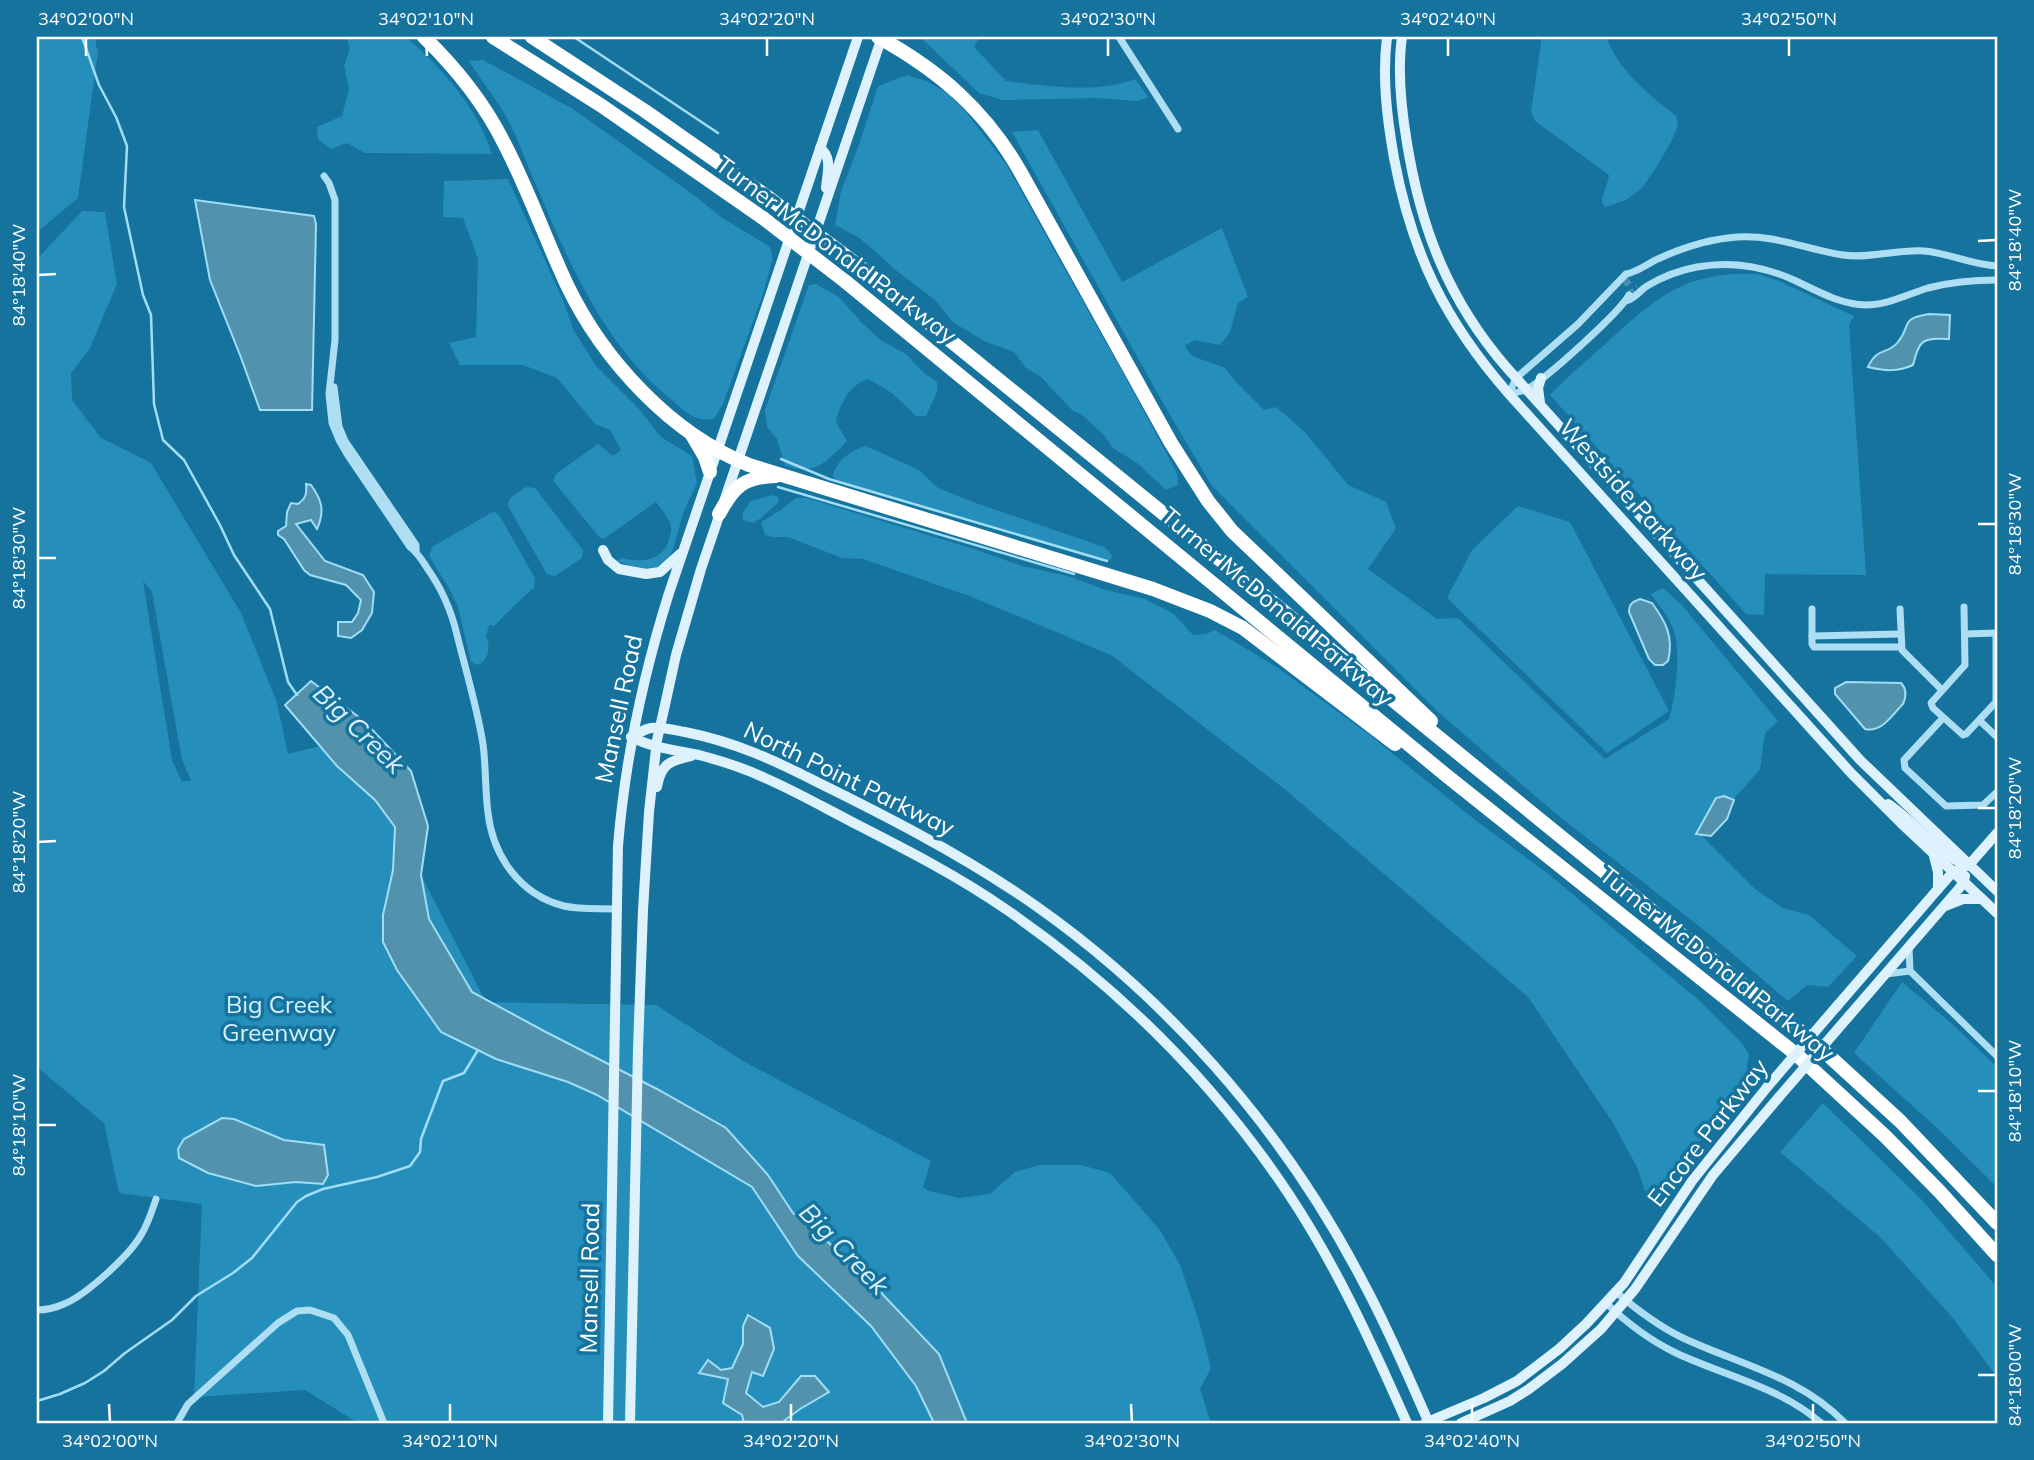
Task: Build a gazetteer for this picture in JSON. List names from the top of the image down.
{
  "streets": {
    "highway": ["Turner McDonald Parkway"],
    "main road": [
      "Westside Parkway",
      "Mansell Road",
      "North Point Parkway",
      "Encore Parkway"
    ]
  },
  "crossings": [
    ["Westside Parkway", "Encore Parkway"],
    ["Mansell Road", "North Point Parkway"],
    ["North Point Parkway", "Encore Parkway"]
  ],
  "water": ["Big Creek"],
  "parks": ["Big Creek Greenway"],
  "coordinates": [
    "34°02'00\"N",
    "34°02'10\"N",
    "34°02'20\"N",
    "34°02'30\"N",
    "34°02'40\"N",
    "34°02'50\"N",
    "84°18'40\"W",
    "84°18'30\"W",
    "84°18'20\"W",
    "84°18'10\"W",
    "84°18'00\"W"
  ]
}
